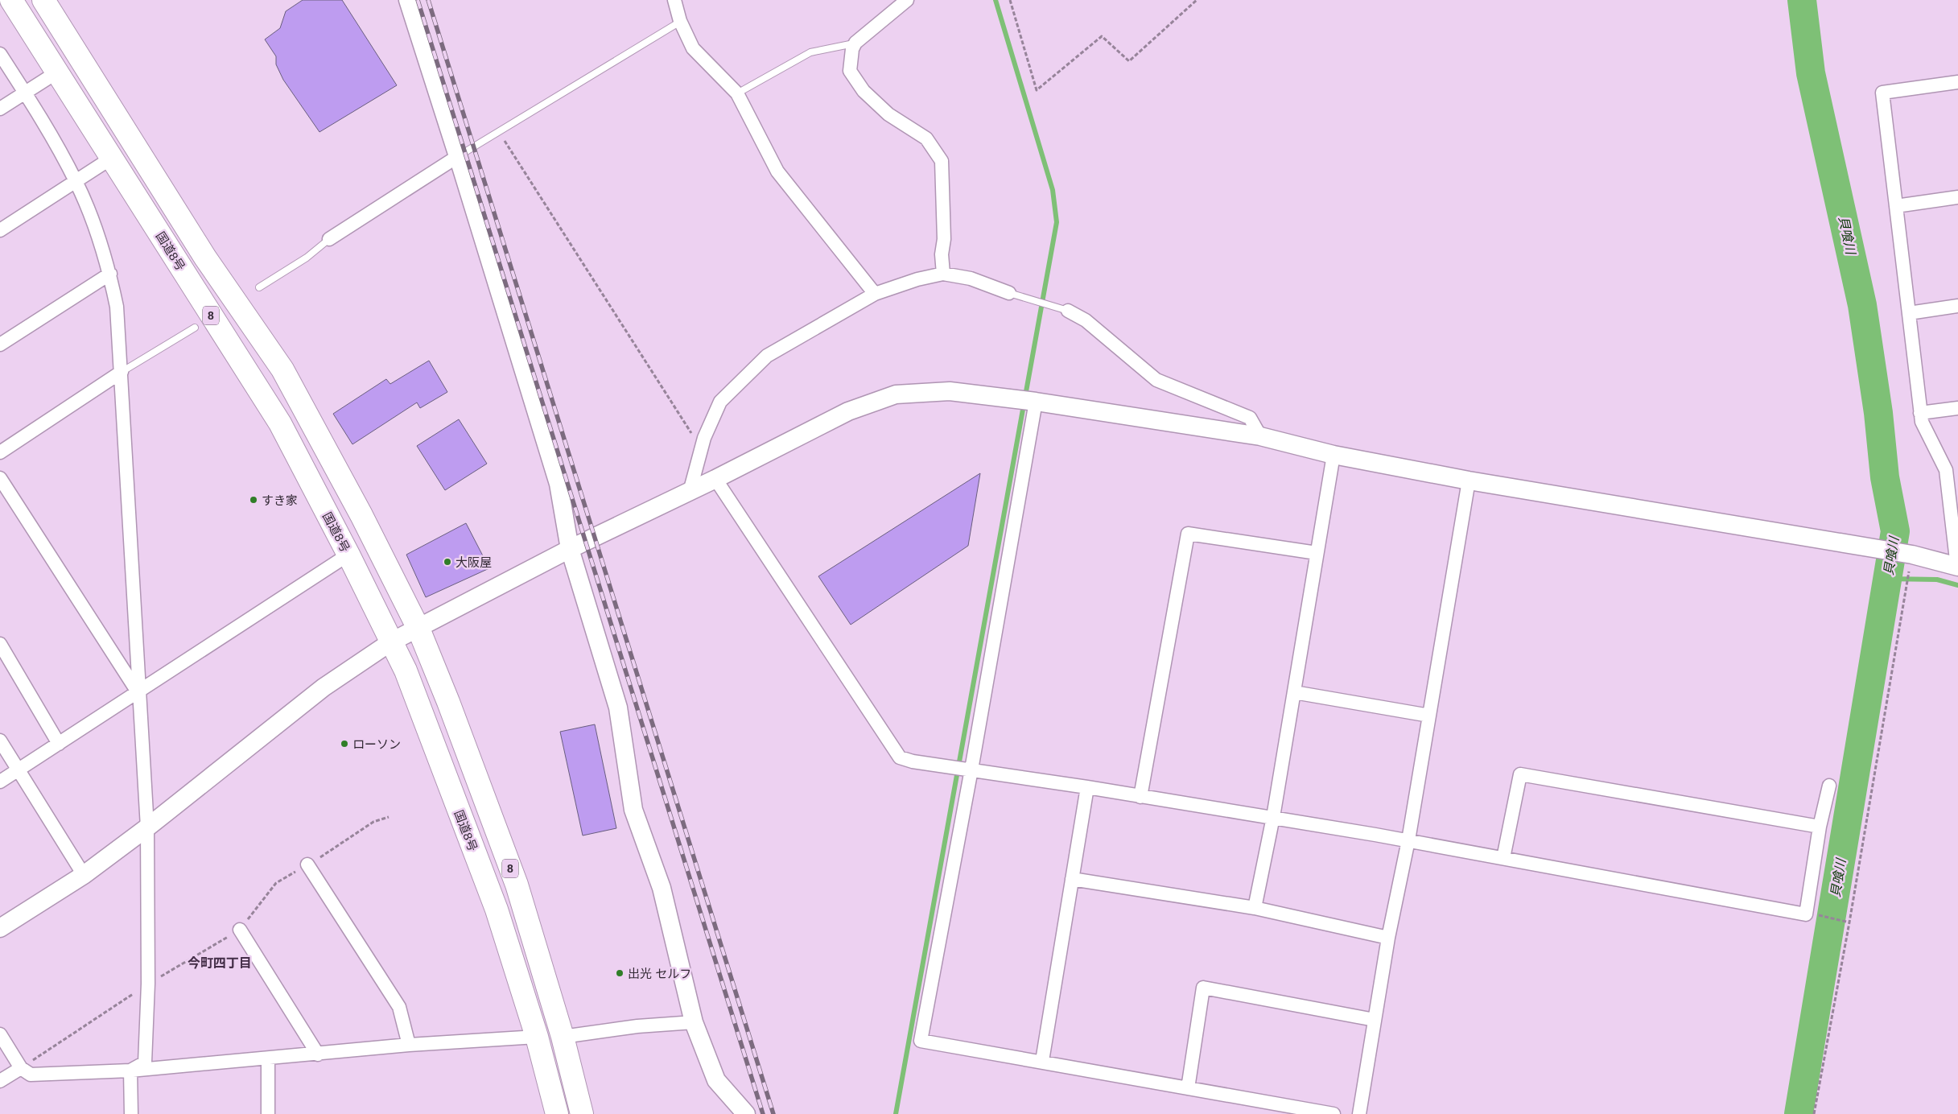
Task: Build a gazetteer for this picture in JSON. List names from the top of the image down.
{
  "streets": {
    "highway": ["国道8号", "8"]
  },
  "districts": ["今町四丁目"],
  "water": ["貝喰川"],
  "places": [
    "すき家",
    "大阪屋",
    "ローソン",
    "出光 セルフ"
  ]
}
